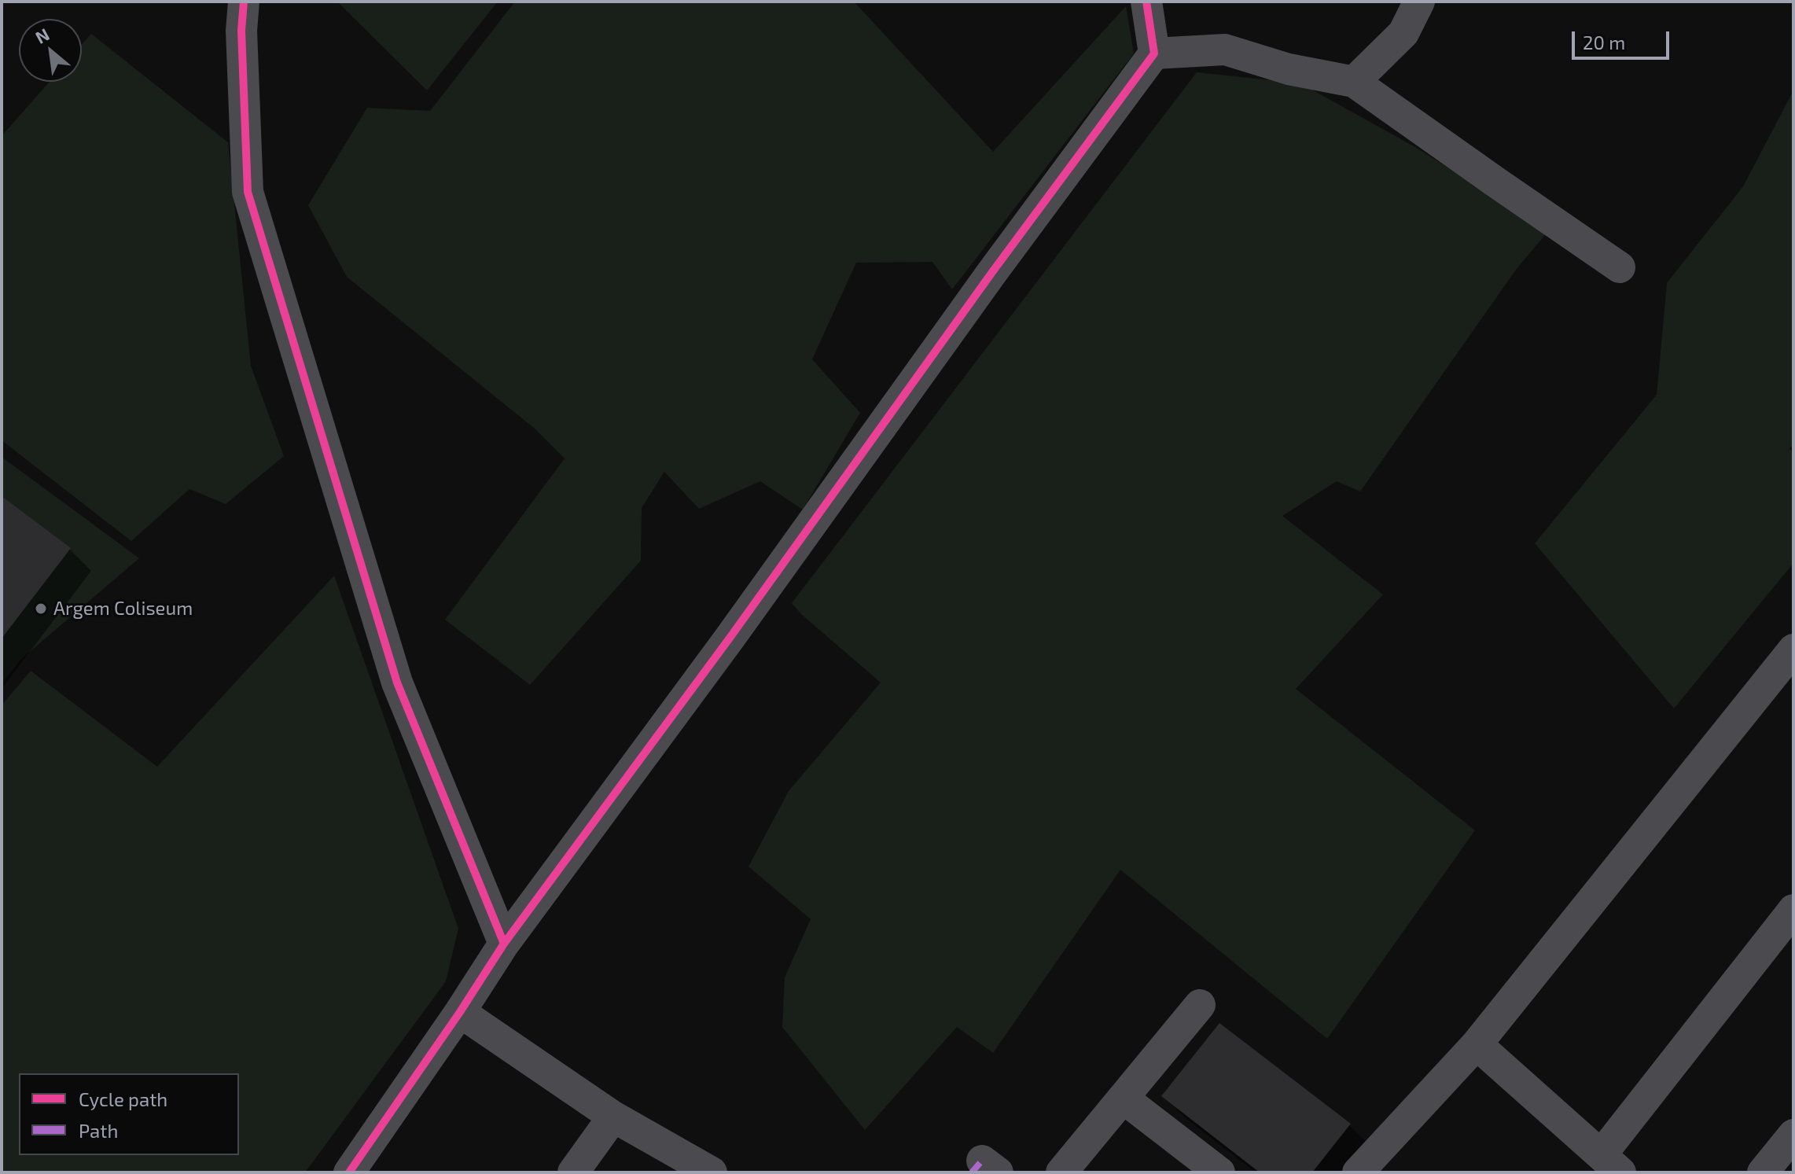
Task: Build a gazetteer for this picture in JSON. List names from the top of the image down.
{
  "places": ["Argem Coliseum"],
  "legend": ["Cycle path", "Path"],
  "scale_bar": "20 m",
  "north": "top left"
}
